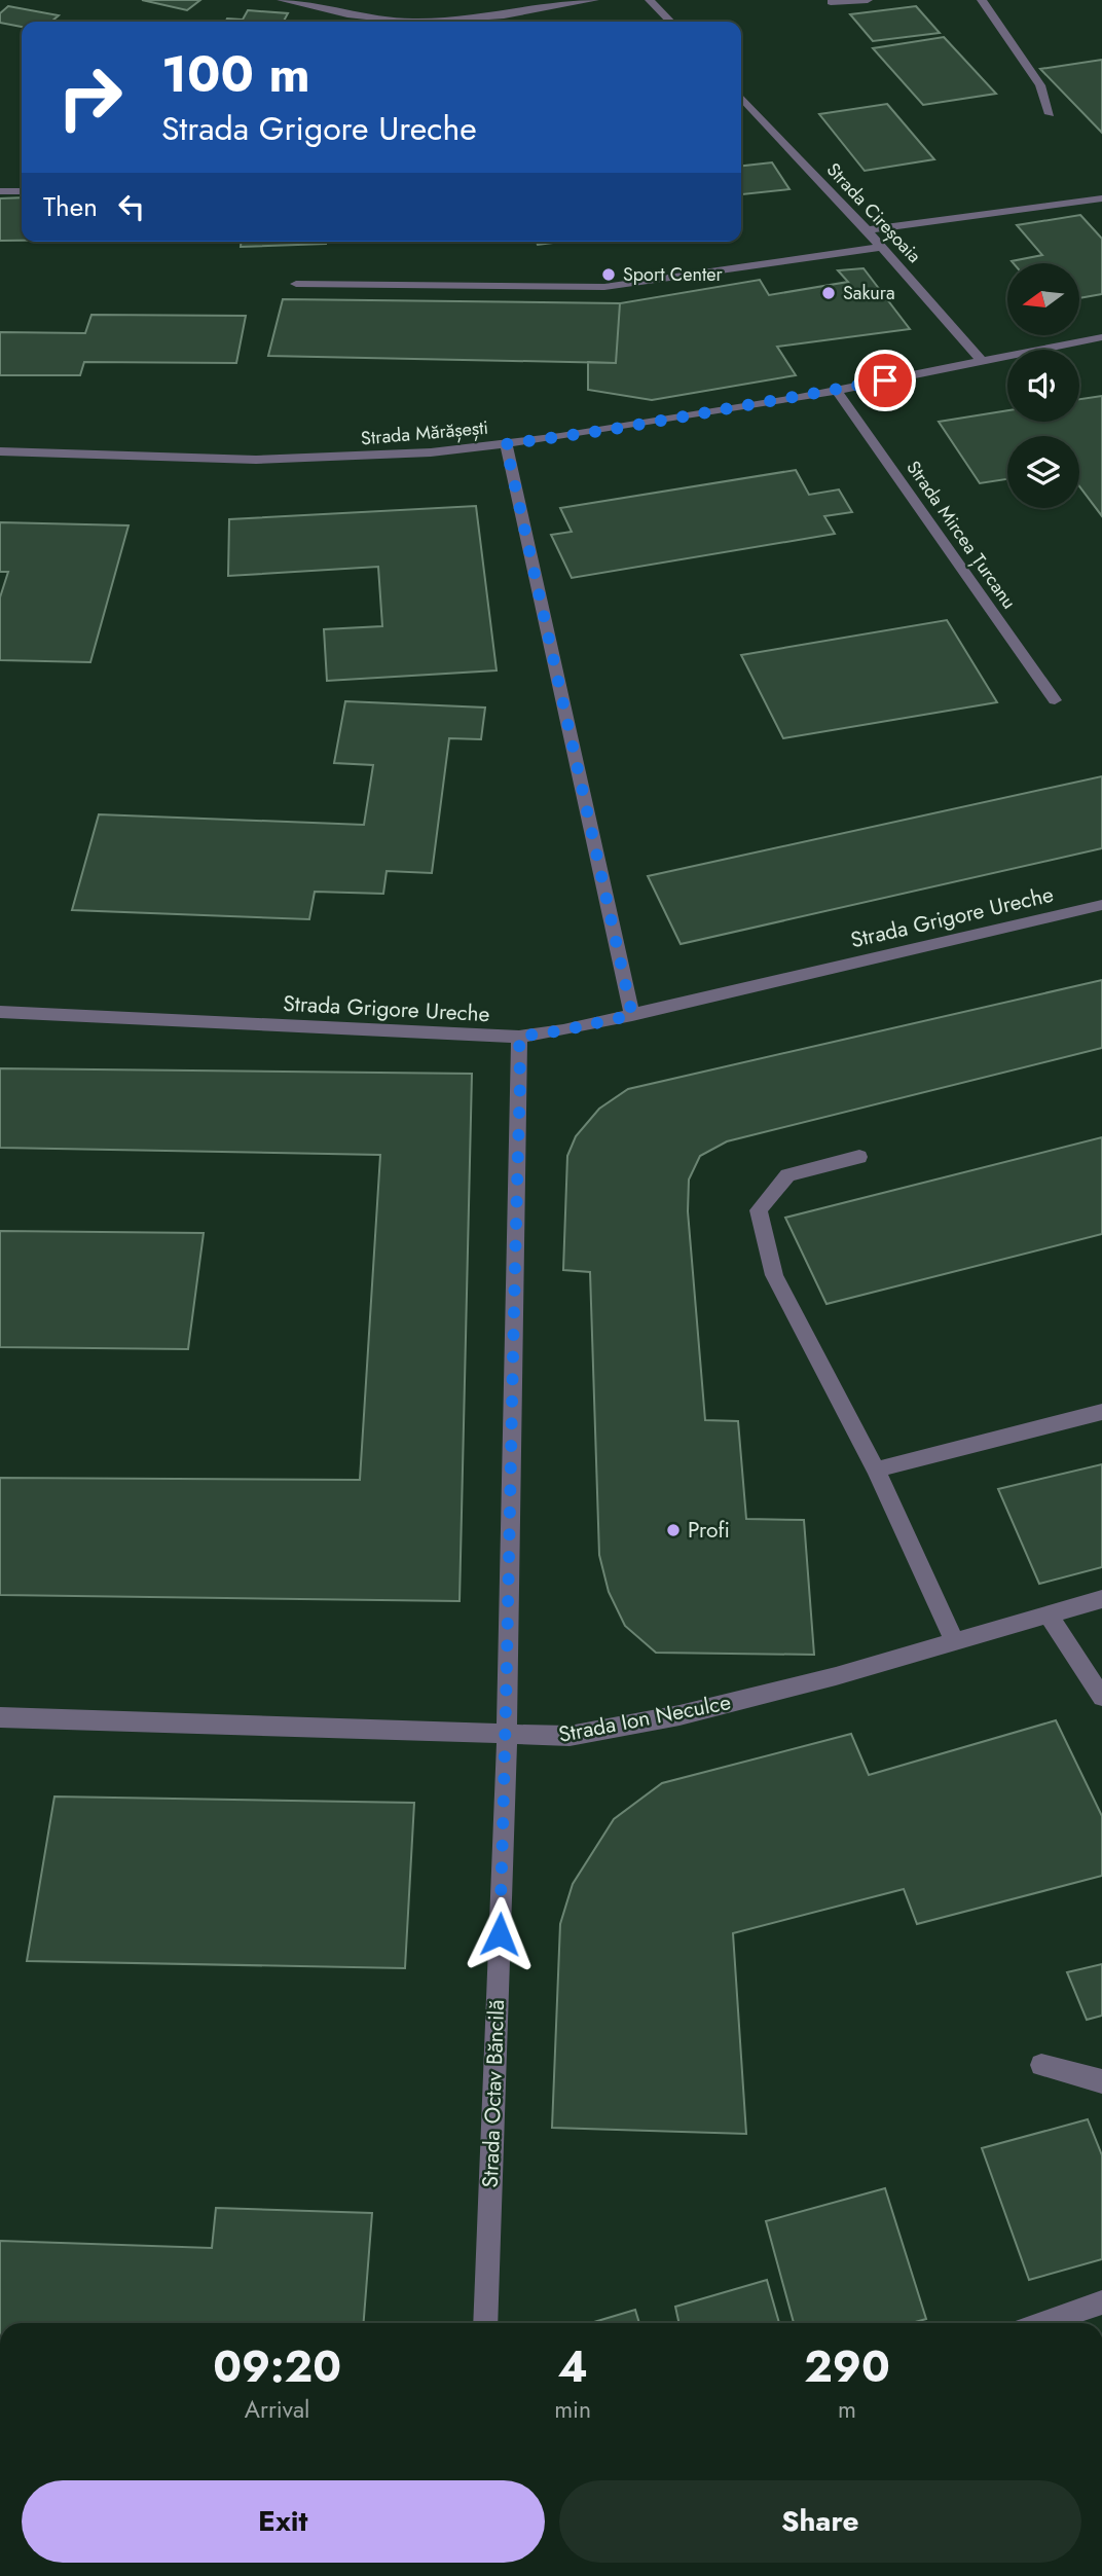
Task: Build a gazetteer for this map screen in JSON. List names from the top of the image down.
{
  "streets": {
    "street": [
      "Strada Cireșoaia",
      "Strada Mărășești",
      "Strada Mircea Țurcanu",
      "Strada Grigore Ureche",
      "Strada Ion Neculce",
      "Strada Octav Băncilă"
    ]
  },
  "crossings": [
    ["Strada Cireșoaia", "Strada Mărășești"],
    ["Strada Mărășești", "Strada Mircea Țurcanu"],
    ["Strada Grigore Ureche", "Strada Octav Băncilă"],
    ["Strada Ion Neculce", "Strada Octav Băncilă"]
  ],
  "places": ["Sport Center", "Sakura", "Profi"],
  "north": "left",
  "page": {
    "turn": ["100 m", "Strada Grigore Ureche"],
    "then": "Then",
    "eta": [
      "09:20",
      "Arrival",
      "4",
      "min",
      "290",
      "m"
    ],
    "buttons": ["Exit", "Share"]
  }
}
